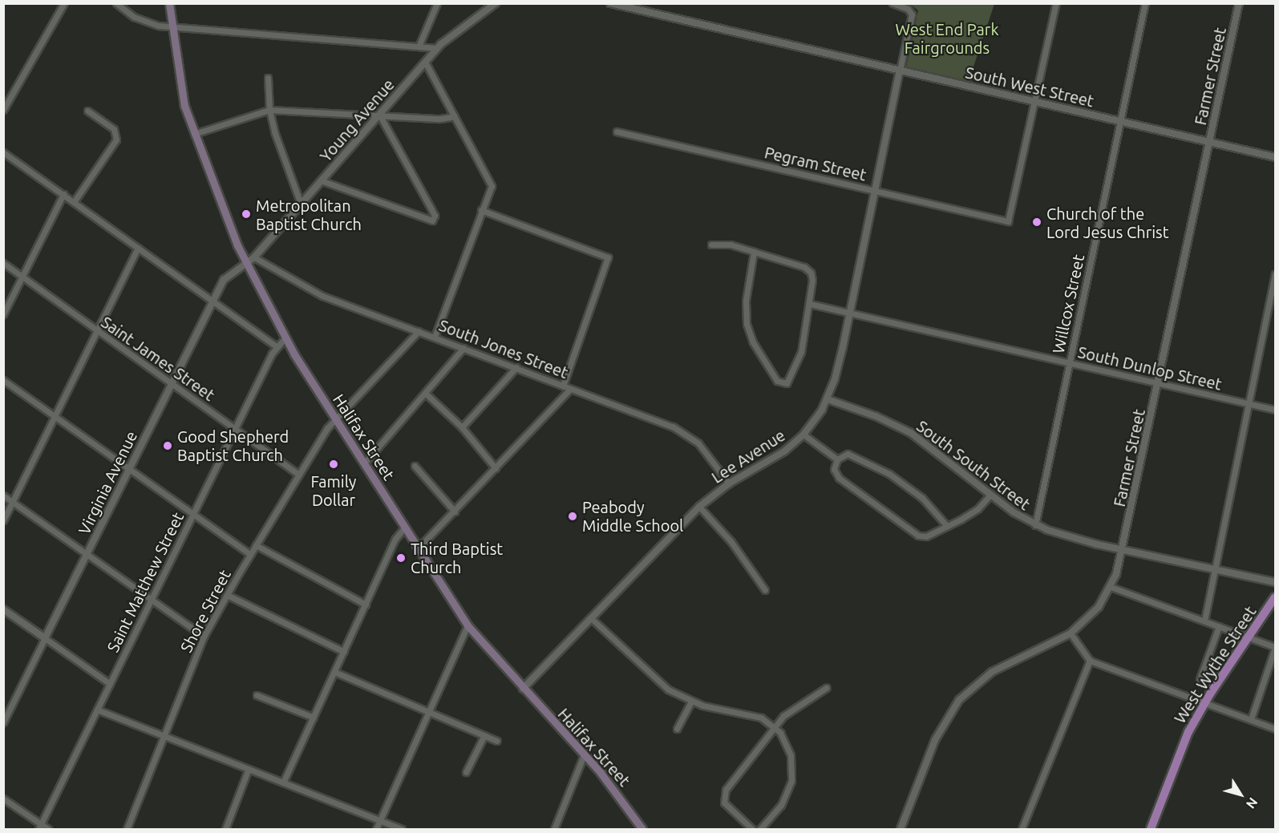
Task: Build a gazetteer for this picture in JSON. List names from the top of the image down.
{
  "streets": {
    "main road": ["Halifax Street", "West Wythe Street"],
    "street": [
      "Farmer Street",
      "South West Street",
      "Young Avenue",
      "Pegram Street",
      "Willcox Street",
      "South Jones Street",
      "Saint James Street",
      "South Dunlop Street",
      "Lee Avenue",
      "South South Street",
      "Virginia Avenue",
      "Saint Matthew Street",
      "Shore Street"
    ]
  },
  "crossings": [
    ["Farmer Street", "South West Street"],
    ["Farmer Street", "South Dunlop Street"],
    ["Farmer Street", "South South Street"],
    ["South West Street", "Pegram Street"],
    ["South West Street", "Willcox Street"],
    ["South West Street", "Lee Avenue"],
    ["Young Avenue", "South Jones Street"],
    ["Young Avenue", "Halifax Street"],
    ["Young Avenue", "Virginia Avenue"],
    ["Pegram Street", "Lee Avenue"],
    ["Willcox Street", "South Dunlop Street"],
    ["Willcox Street", "South South Street"],
    ["South Jones Street", "Lee Avenue"],
    ["South Jones Street", "Shore Street"],
    ["Saint James Street", "Virginia Avenue"],
    ["Saint James Street", "Saint Matthew Street"],
    ["Saint James Street", "Shore Street"],
    ["South Dunlop Street", "Lee Avenue"],
    ["Halifax Street", "Lee Avenue"],
    ["Halifax Street", "Virginia Avenue"],
    ["Halifax Street", "Saint Matthew Street"],
    ["Halifax Street", "Shore Street"],
    ["Lee Avenue", "South South Street"]
  ],
  "parks": ["West End Park Fairgrounds"],
  "places": [
    "Metropolitan Baptist Church",
    "Church of the Lord Jesus Christ",
    "Good Shepherd Baptist Church",
    "Family Dollar",
    "Peabody Middle School",
    "Third Baptist Church"
  ],
  "north": "bottom right"
}
